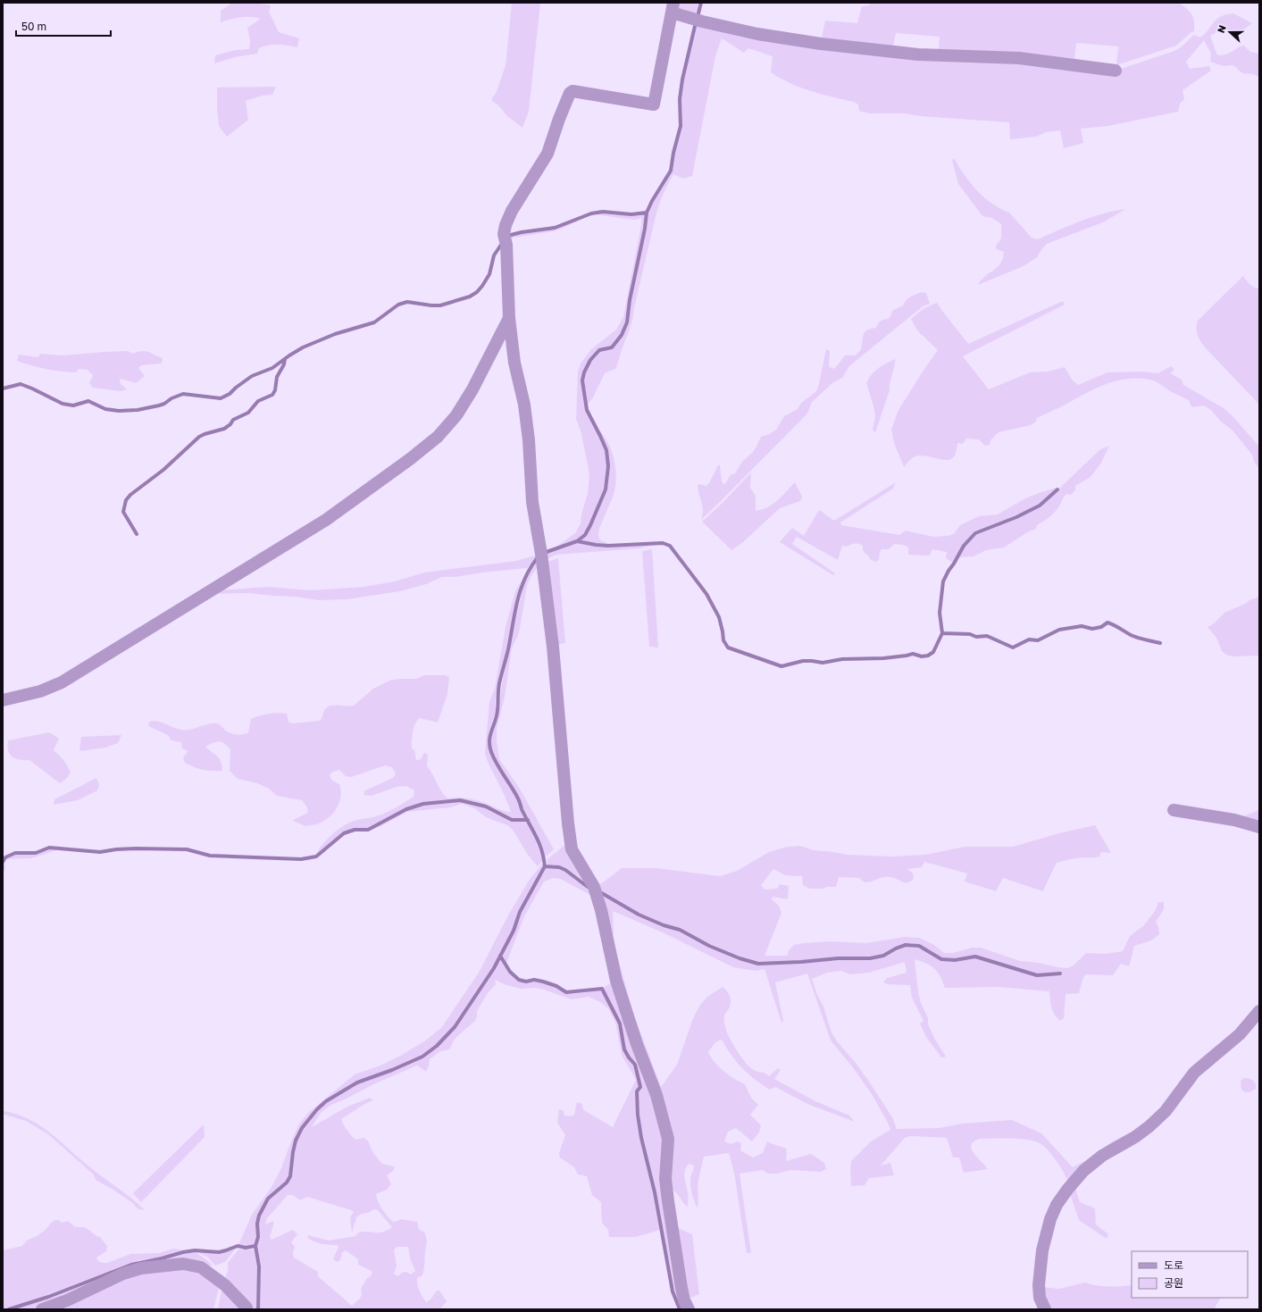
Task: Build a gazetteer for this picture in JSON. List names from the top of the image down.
{
  "legend": ["도로", "공원"],
  "scale_bar": "50 m",
  "north": "left"
}
